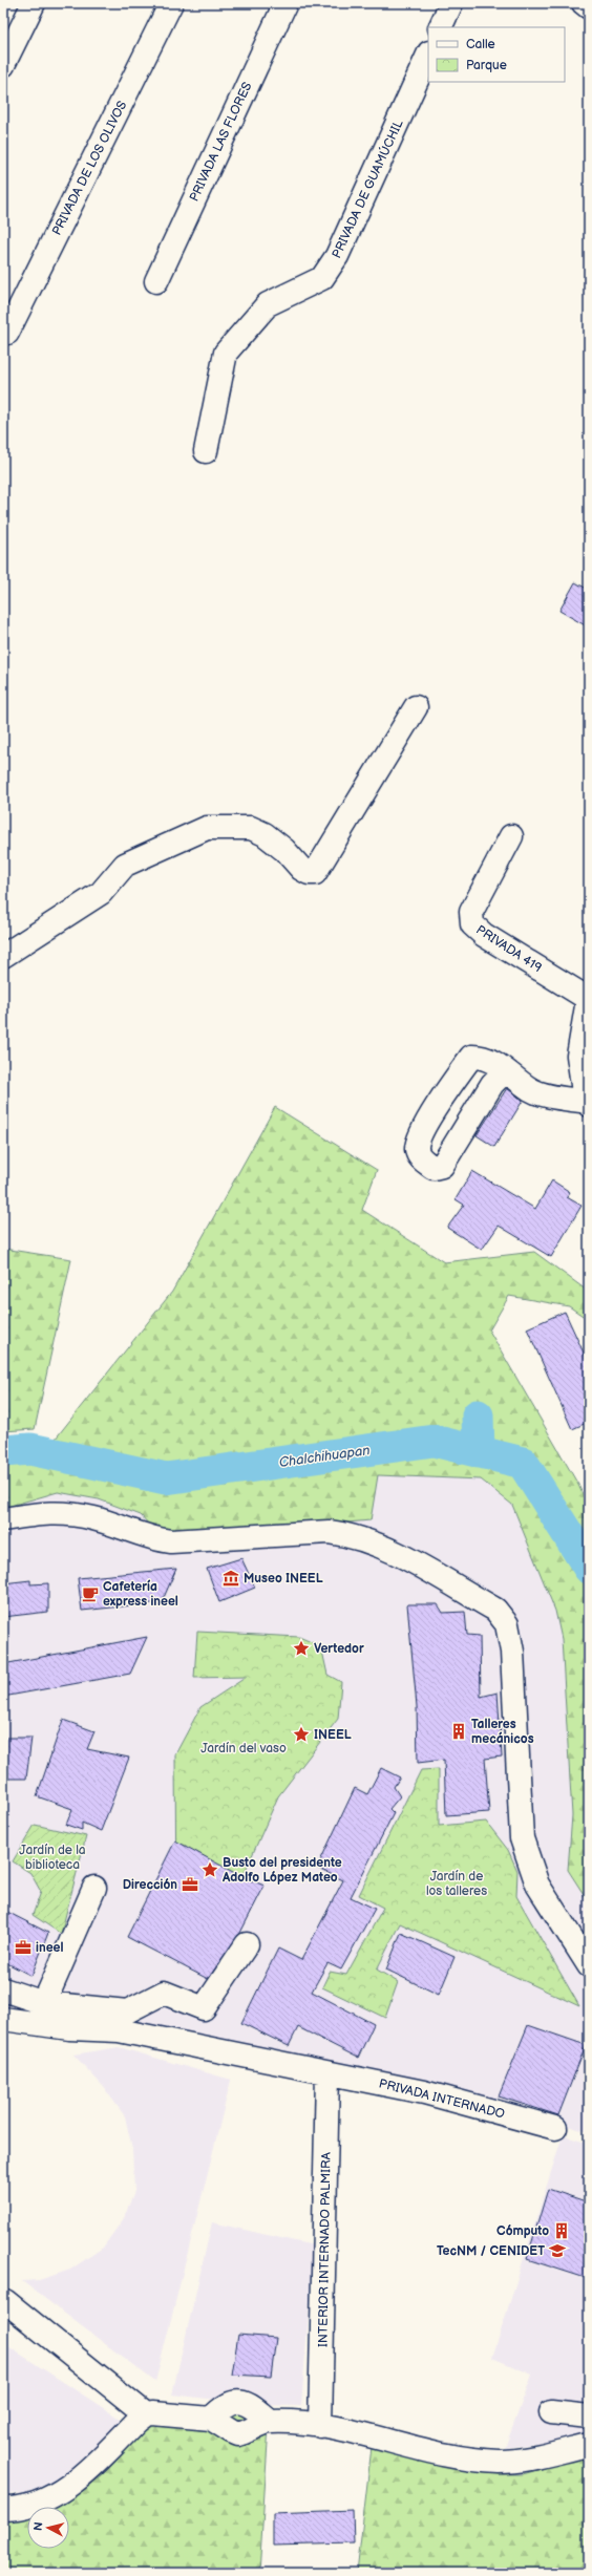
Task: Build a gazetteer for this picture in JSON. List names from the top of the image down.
{
  "streets": {
    "street": [
      "PRIVADA LAS FLORES",
      "PRIVADA DE LOS OLIVOS",
      "PRIVADA DE GUAMÚCHIL",
      "PRIVADA 419",
      "PRIVADA INTERNADO",
      "INTERIOR INTERNADO PALMIRA"
    ]
  },
  "crossings": [
    ["PRIVADA INTERNADO", "INTERIOR INTERNADO PALMIRA"]
  ],
  "water": ["Chalchihuapan"],
  "parks": ["Jardín del vaso", "Jardín de la biblioteca", "Jardín de los talleres"],
  "places": {
    "museum": ["Museo INEEL"],
    "cafe": ["Cafetería express ineel"],
    "place": ["Vertedor", "INEEL", "Busto del presidente Adolfo López Mateo"],
    "building": ["Talleres mecánicos", "Cómputo"],
    "office": ["Dirección", "ineel"],
    "school or university": ["TecNM / CENIDET"]
  },
  "legend": ["Calle", "Parque"],
  "north": "left"
}
